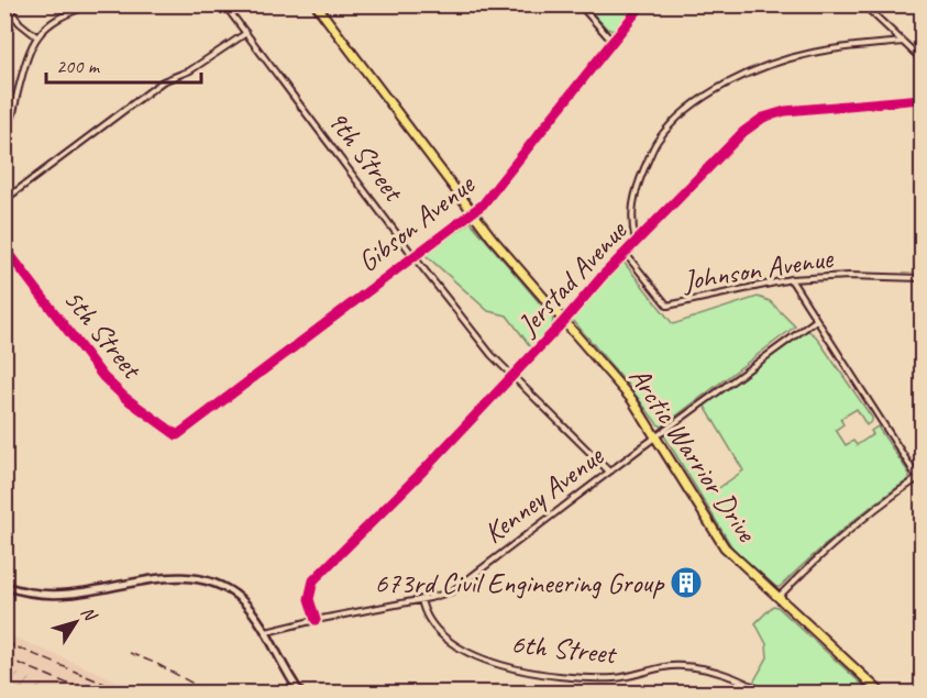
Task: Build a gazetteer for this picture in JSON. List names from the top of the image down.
{
  "streets": {
    "main road": ["Arctic Warrior Drive"],
    "street": [
      "9th Street",
      "Gibson Avenue",
      "Johnson Avenue",
      "Jerstad Avenue",
      "5th Street",
      "Kenney Avenue",
      "6th Street"
    ]
  },
  "crossings": [
    ["9th Street", "Gibson Avenue"],
    ["9th Street", "Jerstad Avenue"],
    ["9th Street", "Kenney Avenue"],
    ["Gibson Avenue", "5th Street"],
    ["Gibson Avenue", "Arctic Warrior Drive"],
    ["Johnson Avenue", "Jerstad Avenue"],
    ["Jerstad Avenue", "Arctic Warrior Drive"],
    ["Jerstad Avenue", "Kenney Avenue"],
    ["Arctic Warrior Drive", "Kenney Avenue"],
    ["Kenney Avenue", "6th Street"]
  ],
  "places": {
    "building": ["673rd Civil Engineering Group"]
  },
  "scale_bar": "200 m",
  "north": "top right"
}
